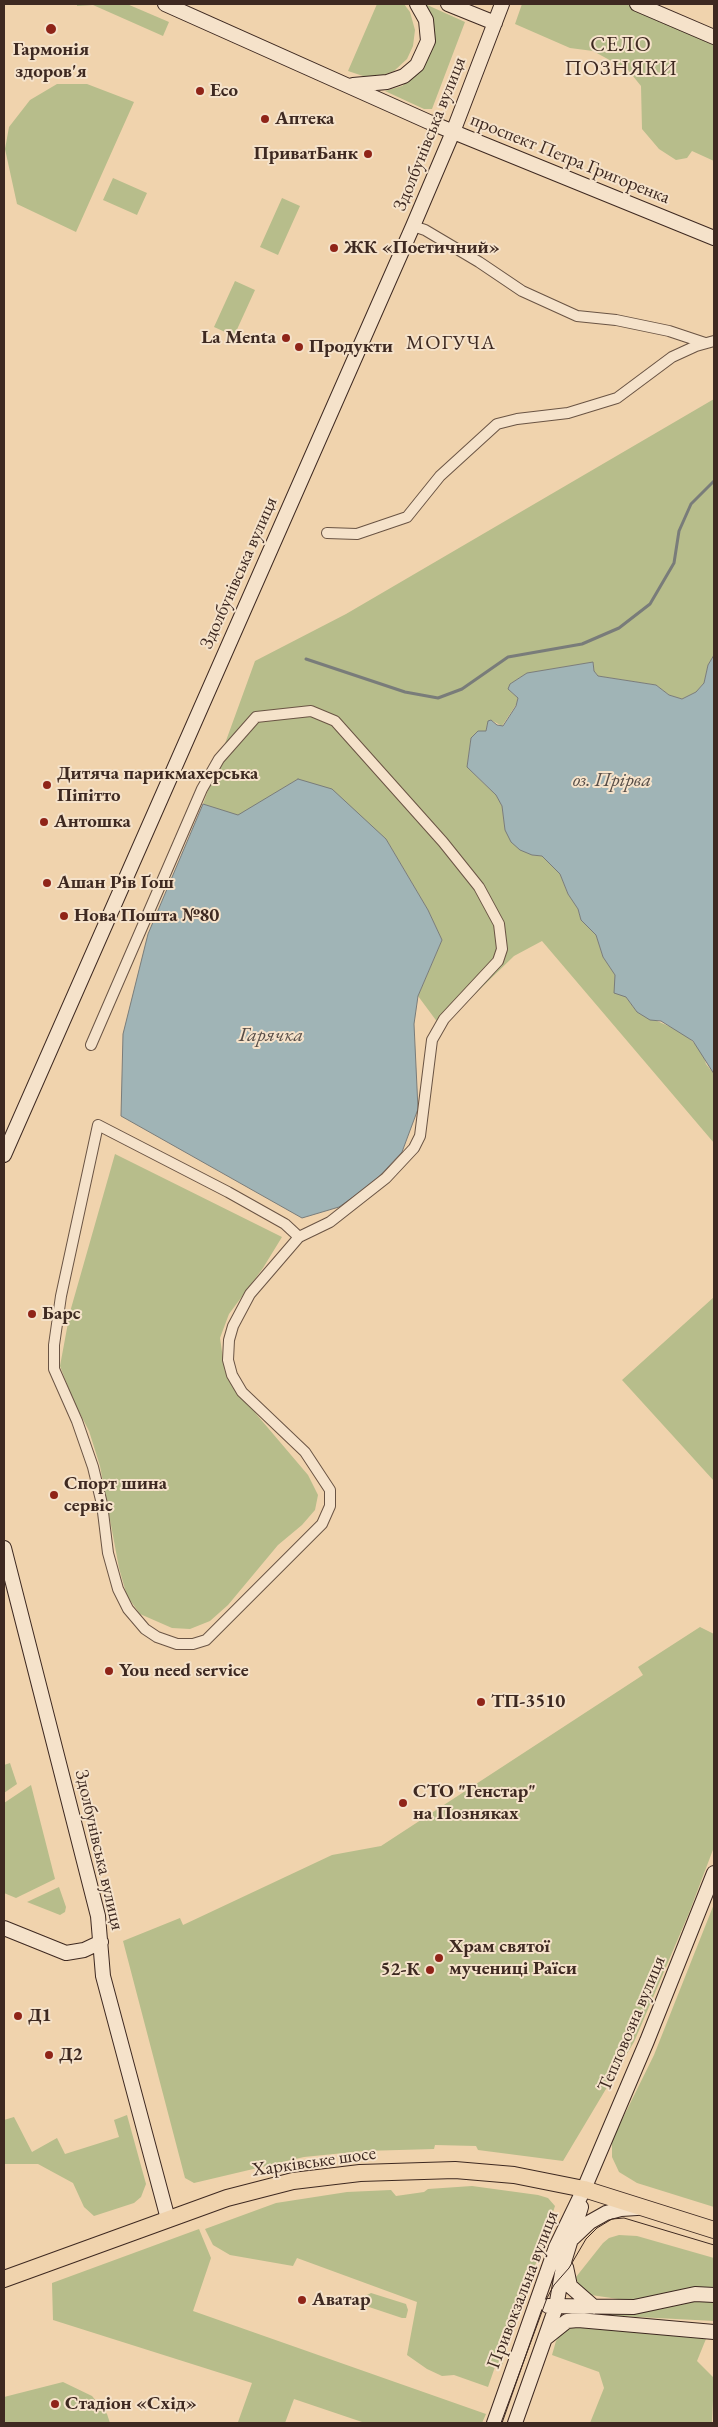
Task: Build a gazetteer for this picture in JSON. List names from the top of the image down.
{
  "streets": {
    "main road": [
      "Здолбунівська вулиця",
      "проспект Петра Григоренка",
      "Тепловозна вулиця",
      "Харківське шосе",
      "Привокзальна вулиця"
    ]
  },
  "crossings": [
    ["Здолбунівська вулиця", "проспект Петра Григоренка"],
    ["Здолбунівська вулиця", "Харківське шосе"],
    ["Тепловозна вулиця", "Харківське шосе"],
    ["Тепловозна вулиця", "Привокзальна вулиця"],
    ["Харківське шосе", "Привокзальна вулиця"]
  ],
  "districts": ["СЕЛО ПОЗНЯКИ", "МОГУЧА"],
  "water": ["оз. Прірва", "Гарячка"],
  "places": [
    "Гармонія здоров'я",
    "Eco",
    "Аптека",
    "ПриватБанк",
    "ЖК «Поетичний»",
    "La Menta",
    "Продукти",
    "Дитяча парикмахерська Піпітто",
    "Антошка",
    "Ашан Рів Ґош",
    "Нова Пошта №80",
    "Барс",
    "Спорт шина сервіс",
    "You need service",
    "ТП-3510",
    "СТО \"Генстар\" на Позняках",
    "Храм святої мучениці Раїси",
    "52-К",
    "Д1",
    "Д2",
    "Аватар",
    "Стадіон «Схід»"
  ]
}
